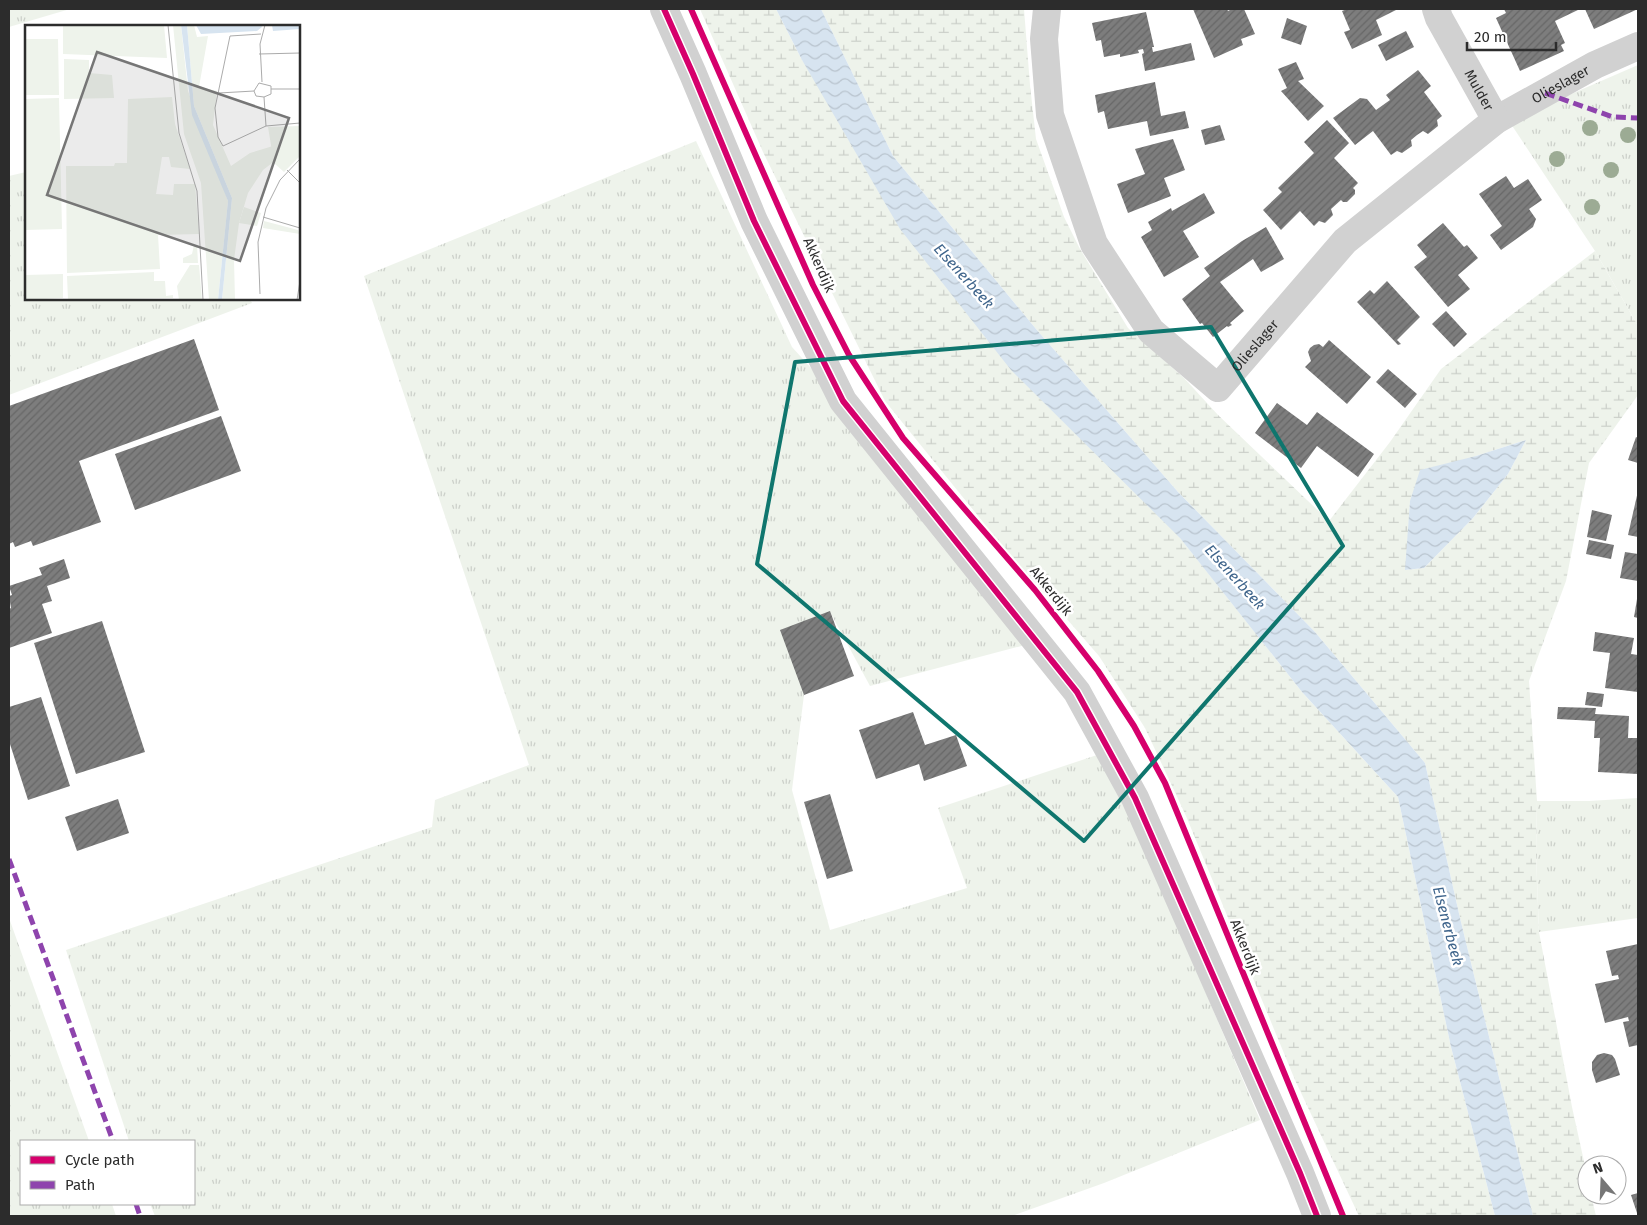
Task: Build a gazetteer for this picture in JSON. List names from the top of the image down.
{
  "streets": {
    "street": ["Olieslager", "Mulder"],
    "cycle path": ["Akkerdijk"]
  },
  "crossings": [
    ["Olieslager", "Mulder"]
  ],
  "water": ["Elsenerbeek"],
  "legend": ["Cycle path", "Path"],
  "scale_bar": "20 m",
  "north": "top"
}
